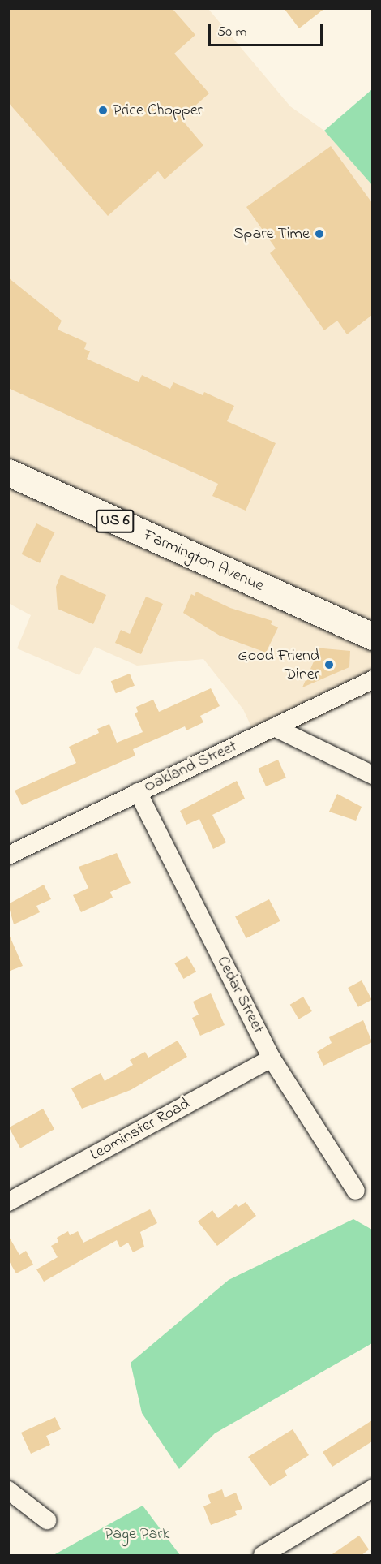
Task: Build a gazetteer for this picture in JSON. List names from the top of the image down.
{
  "streets": {
    "highway": ["US 6", "Farmington Avenue"],
    "street": ["Oakland Street", "Cedar Street", "Leominster Road"]
  },
  "crossings": [
    ["Oakland Street", "Cedar Street"],
    ["Cedar Street", "Leominster Road"]
  ],
  "parks": ["Page Park"],
  "places": ["Price Chopper", "Spare Time", "Good Friend Diner"],
  "scale_bar": "50 m"
}
